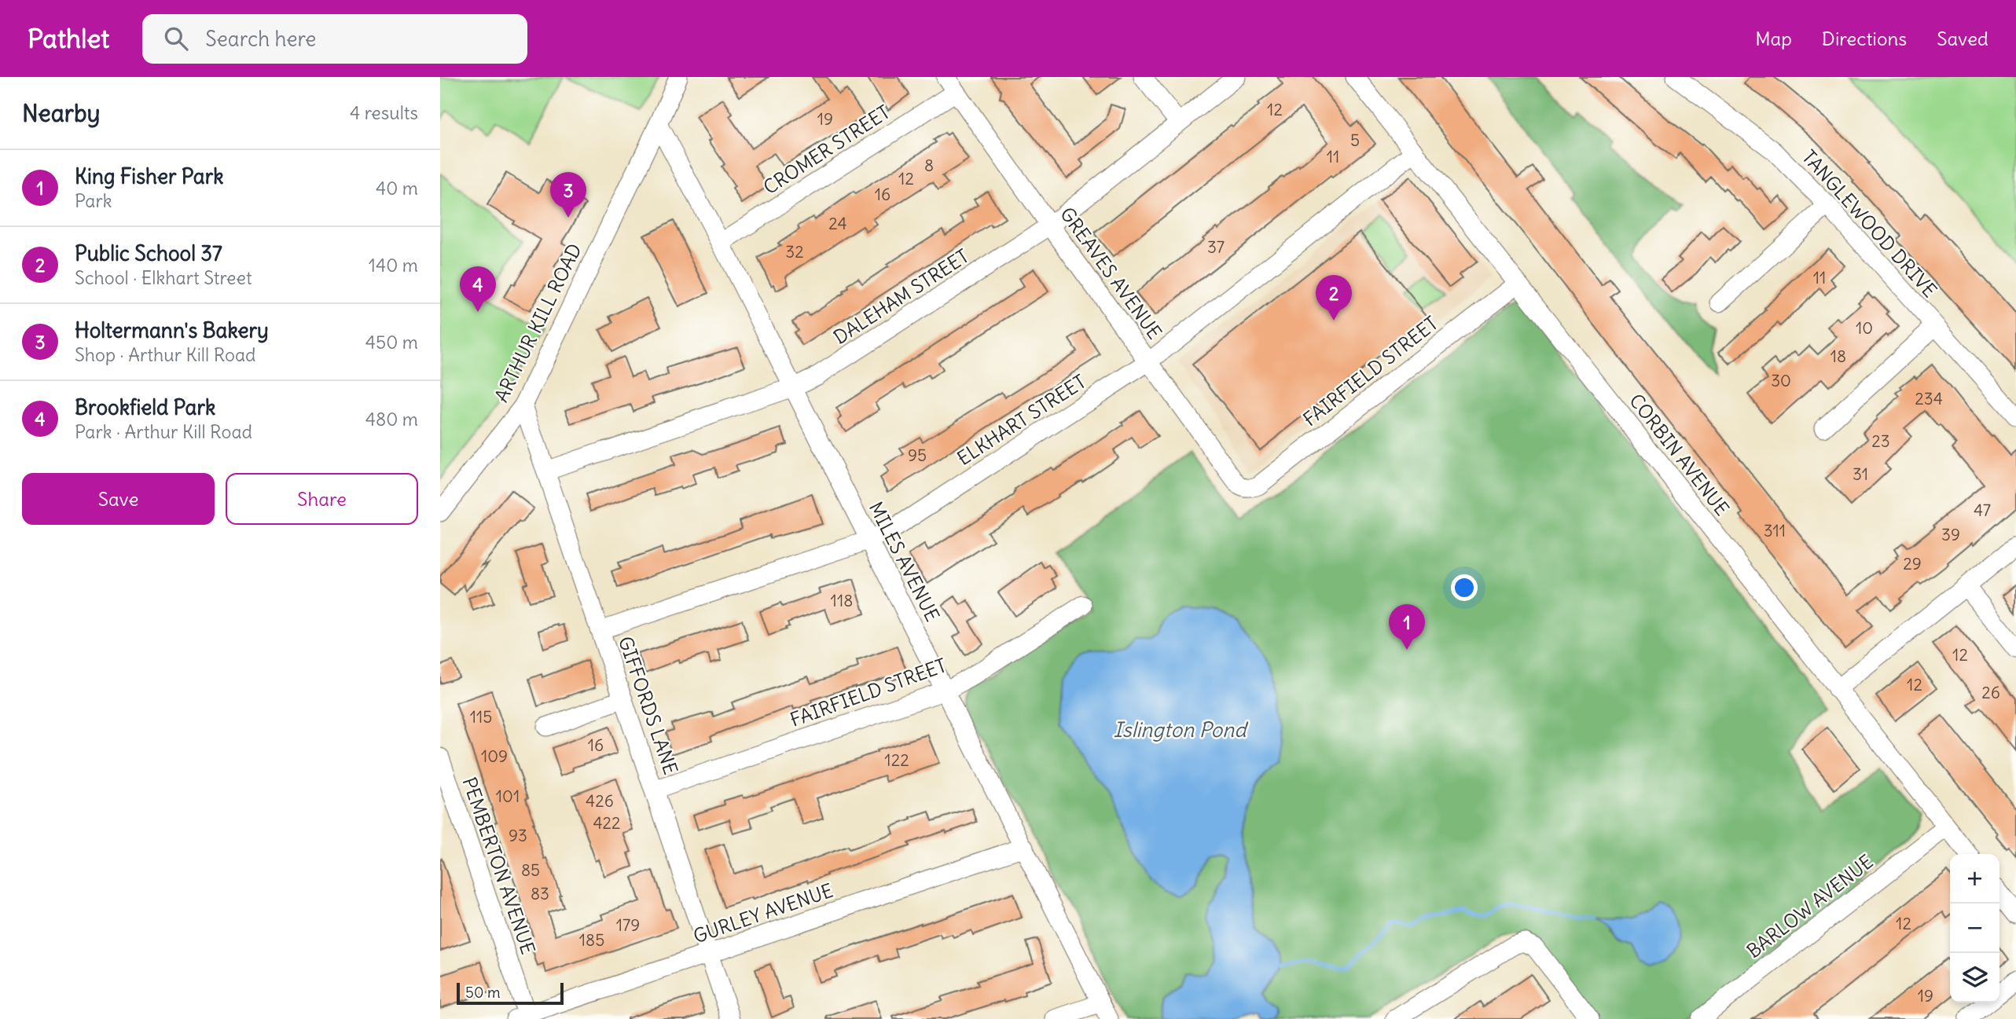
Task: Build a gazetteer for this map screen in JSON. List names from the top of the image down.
{
  "streets": {
    "street": [
      "CROMER STREET",
      "TANGLEWOOD DRIVE",
      "GREAVES AVENUE",
      "DALEHAM STREET",
      "ARTHUR KILL ROAD",
      "FAIRFIELD STREET",
      "ELKHART STREET",
      "CORBIN AVENUE",
      "MILES AVENUE",
      "GIFFORDS LANE",
      "PEMBERTON AVENUE",
      "BARLOW AVENUE",
      "GURLEY AVENUE"
    ]
  },
  "crossings": [
    ["CROMER STREET", "GREAVES AVENUE"],
    ["CROMER STREET", "MILES AVENUE"],
    ["GREAVES AVENUE", "DALEHAM STREET"],
    ["GREAVES AVENUE", "FAIRFIELD STREET"],
    ["GREAVES AVENUE", "ELKHART STREET"],
    ["DALEHAM STREET", "MILES AVENUE"],
    ["DALEHAM STREET", "GIFFORDS LANE"],
    ["ARTHUR KILL ROAD", "MILES AVENUE"],
    ["ARTHUR KILL ROAD", "GIFFORDS LANE"],
    ["FAIRFIELD STREET", "CORBIN AVENUE"],
    ["FAIRFIELD STREET", "MILES AVENUE"],
    ["FAIRFIELD STREET", "GIFFORDS LANE"],
    ["ELKHART STREET", "CORBIN AVENUE"],
    ["ELKHART STREET", "MILES AVENUE"],
    ["ELKHART STREET", "GIFFORDS LANE"],
    ["CORBIN AVENUE", "BARLOW AVENUE"],
    ["MILES AVENUE", "GURLEY AVENUE"],
    ["GIFFORDS LANE", "GURLEY AVENUE"],
    ["PEMBERTON AVENUE", "GURLEY AVENUE"]
  ],
  "water": ["Islington Pond"],
  "house_numbers": [
    "12",
    "19",
    "5",
    "11",
    "8",
    "12",
    "16",
    "24",
    "37",
    "32",
    "11",
    "10",
    "18",
    "30",
    "234",
    "23",
    "95",
    "31",
    "47",
    "311",
    "39",
    "29",
    "118",
    "12",
    "12",
    "26",
    "115",
    "16",
    "109",
    "122",
    "101",
    "426",
    "422",
    "93",
    "85",
    "83",
    "12",
    "179",
    "185",
    "19"
  ],
  "scale_bar": "50 m",
  "page": {
    "header": "Pathlet",
    "search": "Search here",
    "nav": ["Map", "Directions", "Saved"],
    "heading": ["Nearby", "4 results"],
    "list": [
      {
        "mark": "1",
        "name": "King Fisher Park",
        "note": "Park",
        "value": "40 m"
      },
      {
        "mark": "2",
        "name": "Public School 37",
        "note": "School · Elkhart Street",
        "value": "140 m"
      },
      {
        "mark": "3",
        "name": "Holtermann's Bakery",
        "note": "Shop · Arthur Kill Road",
        "value": "450 m"
      },
      {
        "mark": "4",
        "name": "Brookfield Park",
        "note": "Park · Arthur Kill Road",
        "value": "480 m"
      }
    ],
    "pins": [
      "3",
      "4",
      "2",
      "1"
    ],
    "buttons": ["Save", "Share"],
    "map_buttons": ["+", "−"],
    "scale": "50 m"
  }
}
